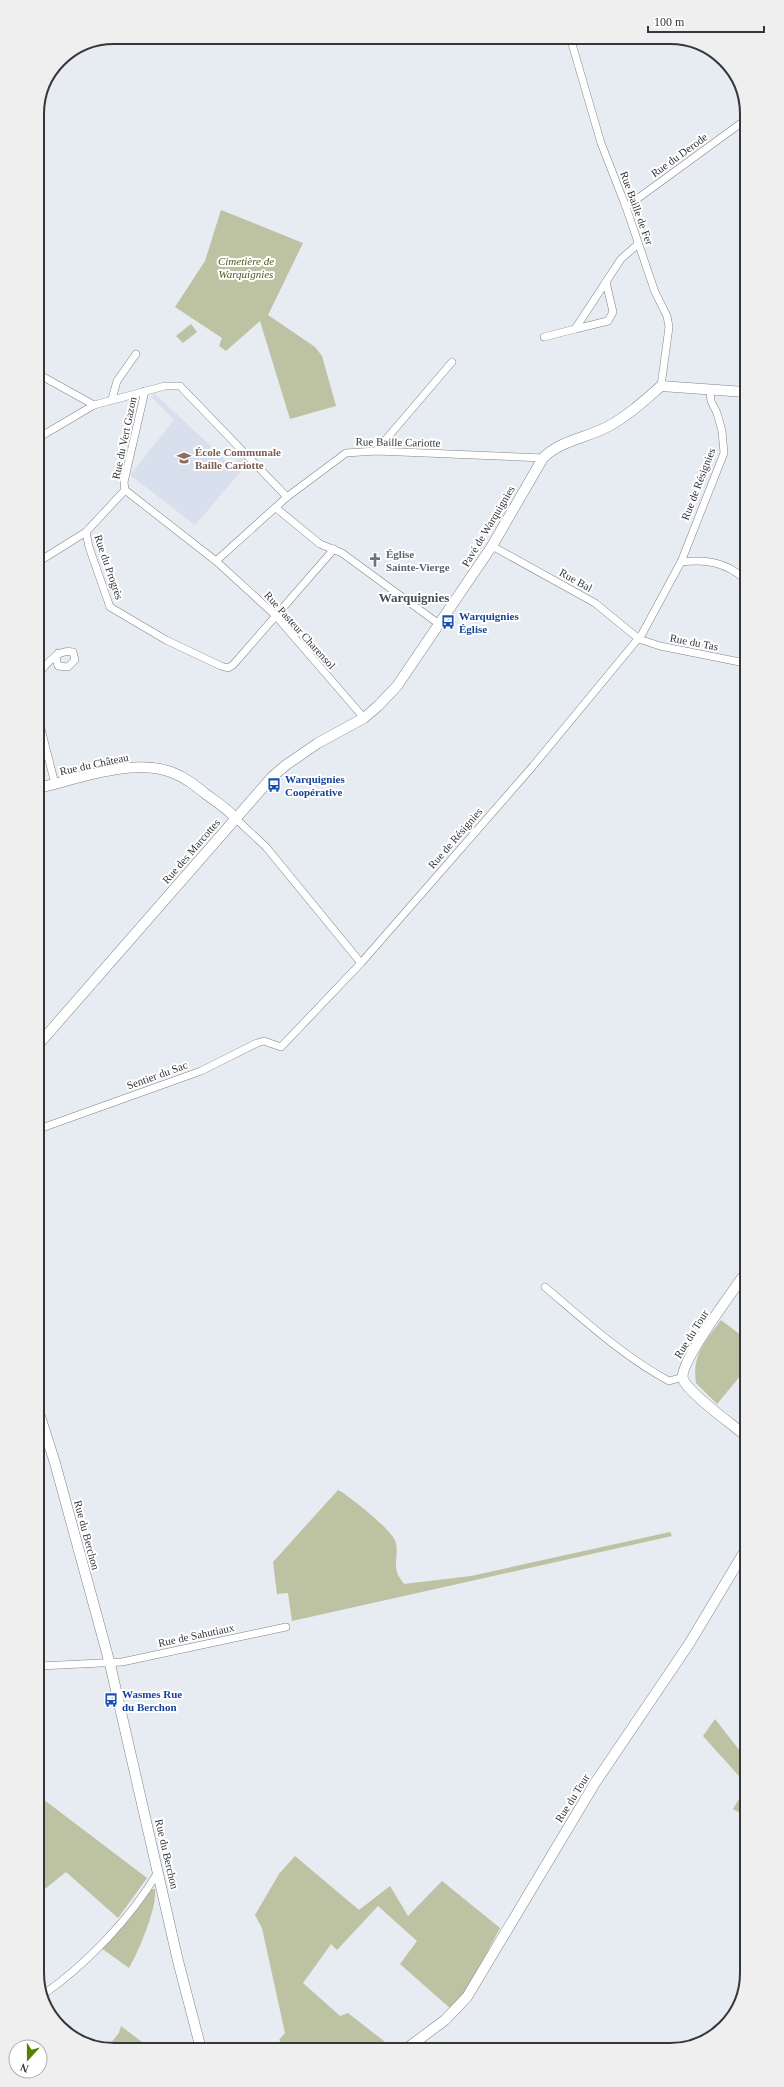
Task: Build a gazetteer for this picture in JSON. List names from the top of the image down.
{
  "streets": {
    "street": [
      "Rue du Derode",
      "Rue Baille de Fer",
      "Rue du Vert Gazon",
      "Rue Baille Cariotte",
      "Rue de Résignies",
      "Pavé de Warquignies",
      "Rue du Progrès",
      "Rue Bal",
      "Rue Pasteur Charensol",
      "Rue du Tas",
      "Rue du Château",
      "Rue des Marcottes",
      "Sentier du Sac",
      "Rue du Tour",
      "Rue du Berchon",
      "Rue de Sahutiaux"
    ]
  },
  "crossings": [
    ["Rue du Derode", "Rue Baille de Fer"],
    ["Rue Baille de Fer", "Pavé de Warquignies"],
    ["Rue du Vert Gazon", "Rue du Progrès"],
    ["Rue du Vert Gazon", "Rue Pasteur Charensol"],
    ["Rue Baille Cariotte", "Pavé de Warquignies"],
    ["Rue de Résignies", "Rue Bal"],
    ["Rue de Résignies", "Rue du Tas"],
    ["Rue de Résignies", "Rue des Marcottes"],
    ["Rue de Résignies", "Sentier du Sac"],
    ["Pavé de Warquignies", "Rue Bal"],
    ["Pavé de Warquignies", "Rue Pasteur Charensol"],
    ["Pavé de Warquignies", "Rue du Château"],
    ["Pavé de Warquignies", "Rue des Marcottes"],
    ["Rue du Progrès", "Rue Pasteur Charensol"],
    ["Rue Bal", "Rue du Tas"],
    ["Rue du Château", "Rue des Marcottes"],
    ["Rue du Berchon", "Rue de Sahutiaux"]
  ],
  "districts": ["Warquignies"],
  "parks": ["Cimetière de Warquignies"],
  "places": {
    "school or university": ["École Communale Baille Cariotte"],
    "church": ["Église Sainte-Vierge"],
    "bus stop": ["Warquignies Église", "Warquignies Coopérative", "Wasmes Rue du Berchon"]
  },
  "scale_bar": "100 m",
  "north": "bottom"
}
